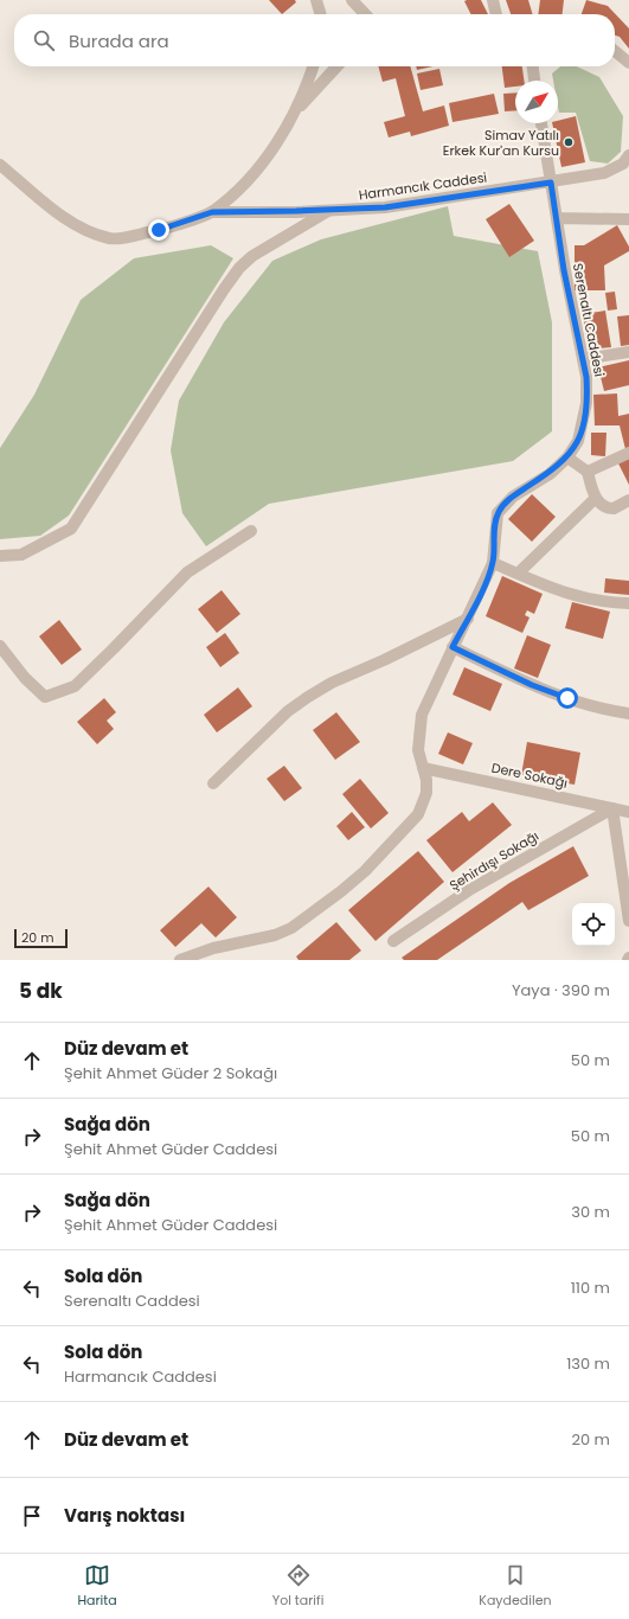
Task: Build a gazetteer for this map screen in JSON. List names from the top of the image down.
{
  "streets": {
    "street": [
      "Harmancık Caddesi",
      "Serenaltı Caddesi",
      "Dere Sokağı",
      "Şehirdışı Sokağı"
    ]
  },
  "crossings": [
    ["Harmancık Caddesi", "Serenaltı Caddesi"],
    ["Dere Sokağı", "Şehirdışı Sokağı"]
  ],
  "places": ["Simav Yatılı Erkek Kur'an Kursu"],
  "scale_bar": "20 m",
  "north": "top right",
  "page": {
    "search": "Burada ara",
    "scale": "20 m",
    "heading": ["5 dk", "Yaya · 390 m"],
    "list": [
      ["Düz devam et", "Şehit Ahmet Güder 2 Sokağı", "50 m"],
      ["Sağa dön", "Şehit Ahmet Güder Caddesi", "50 m"],
      ["Sağa dön", "Şehit Ahmet Güder Caddesi", "30 m"],
      ["Sola dön", "Serenaltı Caddesi", "110 m"],
      ["Sola dön", "Harmancık Caddesi", "130 m"],
      ["Düz devam et", "20 m"],
      "Varış noktası"
    ],
    "nav": ["Harita", "Yol tarifi", "Kaydedilen"]
  }
}
